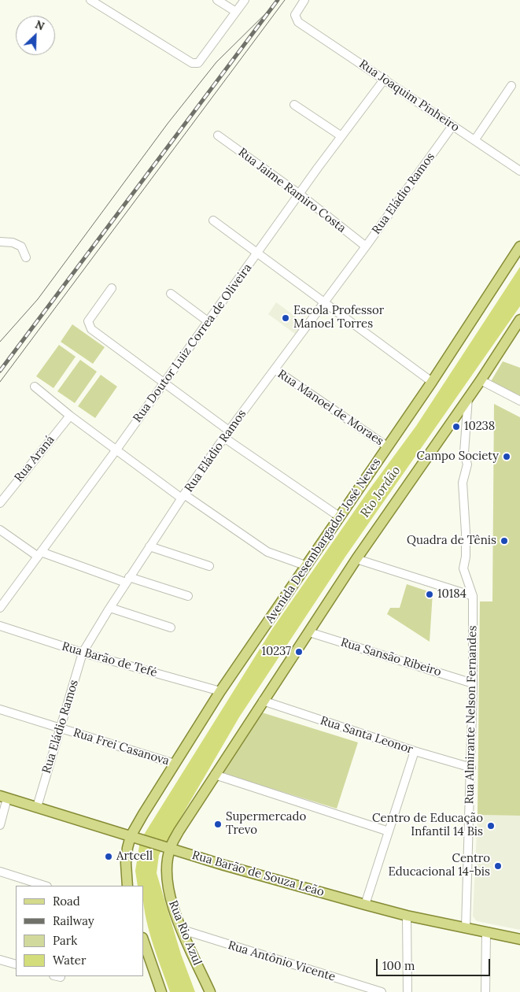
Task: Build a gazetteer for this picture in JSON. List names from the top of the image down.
{
  "streets": {
    "main road": ["Avenida Desembargador José Neves", "Rua Barão de Souza Leão", "Rua Rio Azul"],
    "street": [
      "Rua Joaquim Pinheiro",
      "Rua Jaime Ramiro Costa",
      "Rua Eládio Ramos",
      "Rua Doutor Luiz Correa de Oliveira",
      "Rua Manoel de Moraes",
      "Rua Araná",
      "Rua Sansão Ribeiro",
      "Rua Barão de Tefé",
      "Rua Almirante Nelson Fernandes",
      "Rua Santa Leonor",
      "Rua Frei Casanova",
      "Rua Antônio Vicente"
    ]
  },
  "crossings": [
    ["Rua Joaquim Pinheiro", "Rua Eládio Ramos"],
    ["Rua Joaquim Pinheiro", "Rua Doutor Luiz Correa de Oliveira"],
    ["Rua Jaime Ramiro Costa", "Rua Eládio Ramos"],
    ["Rua Jaime Ramiro Costa", "Rua Doutor Luiz Correa de Oliveira"],
    ["Rua Eládio Ramos", "Rua Manoel de Moraes"],
    ["Rua Eládio Ramos", "Rua Barão de Tefé"],
    ["Rua Eládio Ramos", "Rua Frei Casanova"],
    ["Rua Eládio Ramos", "Rua Barão de Souza Leão"],
    ["Rua Manoel de Moraes", "Avenida Desembargador José Neves"],
    ["Avenida Desembargador José Neves", "Rua Barão de Tefé"],
    ["Avenida Desembargador José Neves", "Rua Frei Casanova"],
    ["Avenida Desembargador José Neves", "Rua Barão de Souza Leão"],
    ["Rua Sansão Ribeiro", "Rua Almirante Nelson Fernandes"],
    ["Rua Almirante Nelson Fernandes", "Rua Santa Leonor"],
    ["Rua Almirante Nelson Fernandes", "Rua Barão de Souza Leão"],
    ["Rua Barão de Souza Leão", "Rua Rio Azul"],
    ["Rua Rio Azul", "Rua Antônio Vicente"]
  ],
  "water": ["Rio Jordão"],
  "places": [
    "Escola Professor Manoel Torres",
    "10238",
    "Campo Society",
    "Quadra de Tênis",
    "10184",
    "10237",
    "Supermercado Trevo",
    "Centro de Educação Infantil 14 Bis",
    "Artcell",
    "Centro Educacional 14-bis"
  ],
  "legend": [
    "Road",
    "Railway",
    "Park",
    "Water"
  ],
  "scale_bar": "100 m",
  "north": "top right"
}
